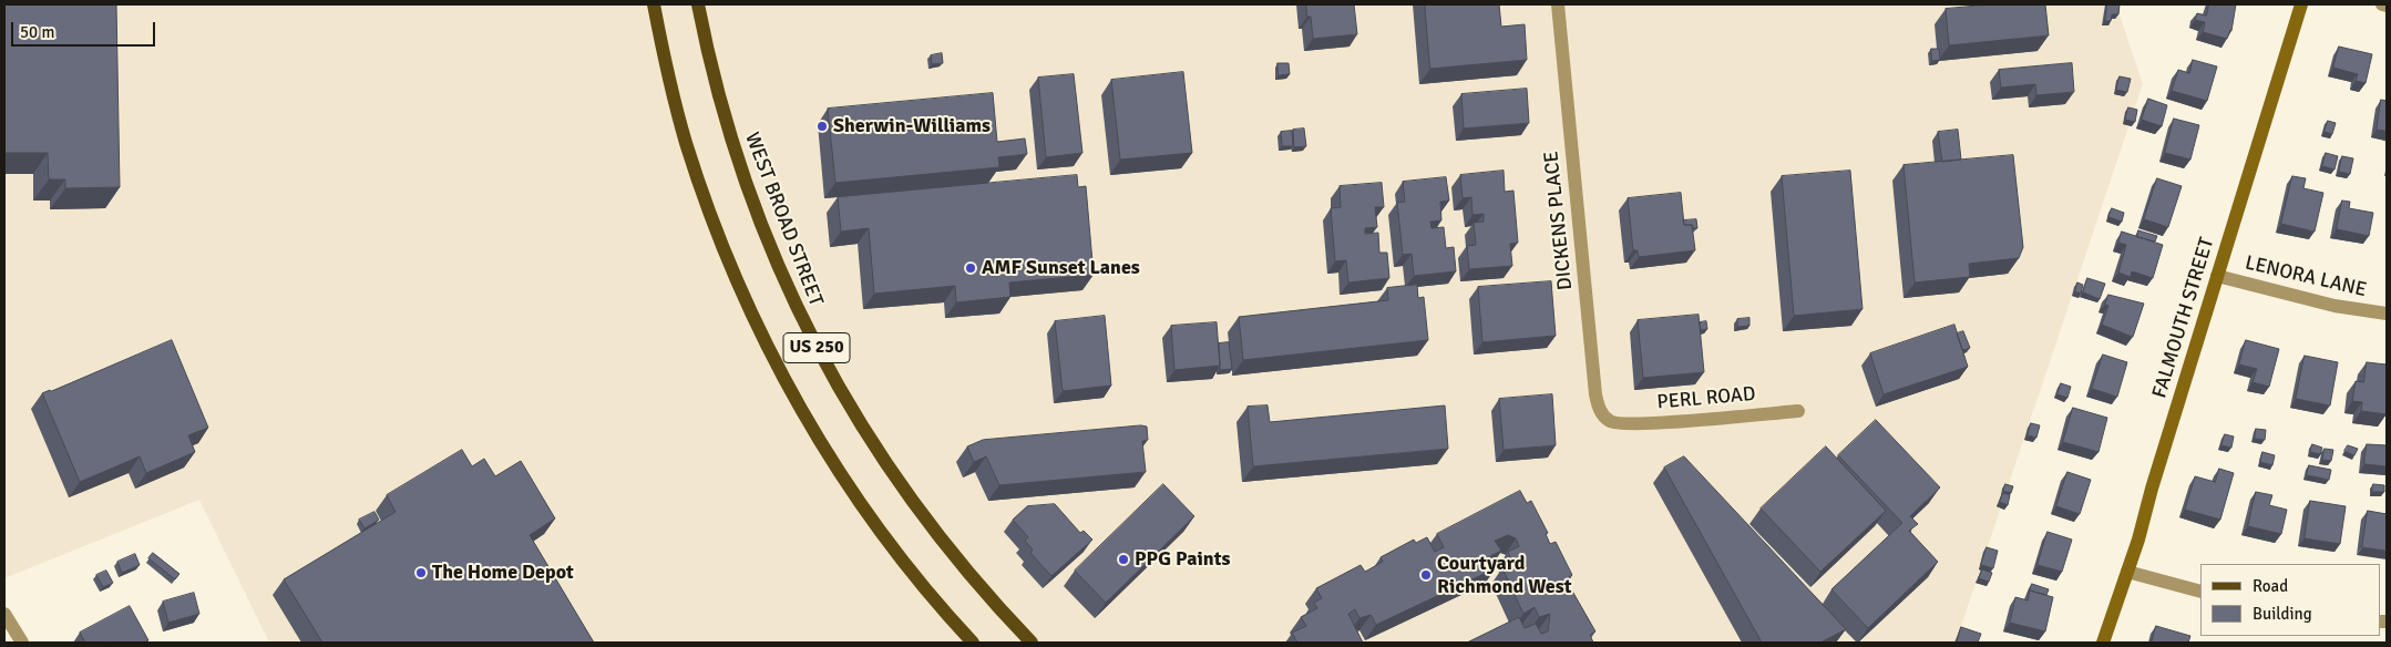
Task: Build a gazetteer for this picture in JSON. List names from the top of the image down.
{
  "streets": {
    "main road": ["WEST BROAD STREET", "US 250"],
    "street": [
      "DICKENS PLACE",
      "LENORA LANE",
      "FALMOUTH STREET",
      "PERL ROAD"
    ]
  },
  "crossings": [
    ["DICKENS PLACE", "PERL ROAD"],
    ["LENORA LANE", "FALMOUTH STREET"]
  ],
  "places": [
    "Sherwin-Williams",
    "AMF Sunset Lanes",
    "PPG Paints",
    "The Home Depot",
    "Courtyard Richmond West"
  ],
  "legend": ["Road", "Building"],
  "scale_bar": "50 m"
}
